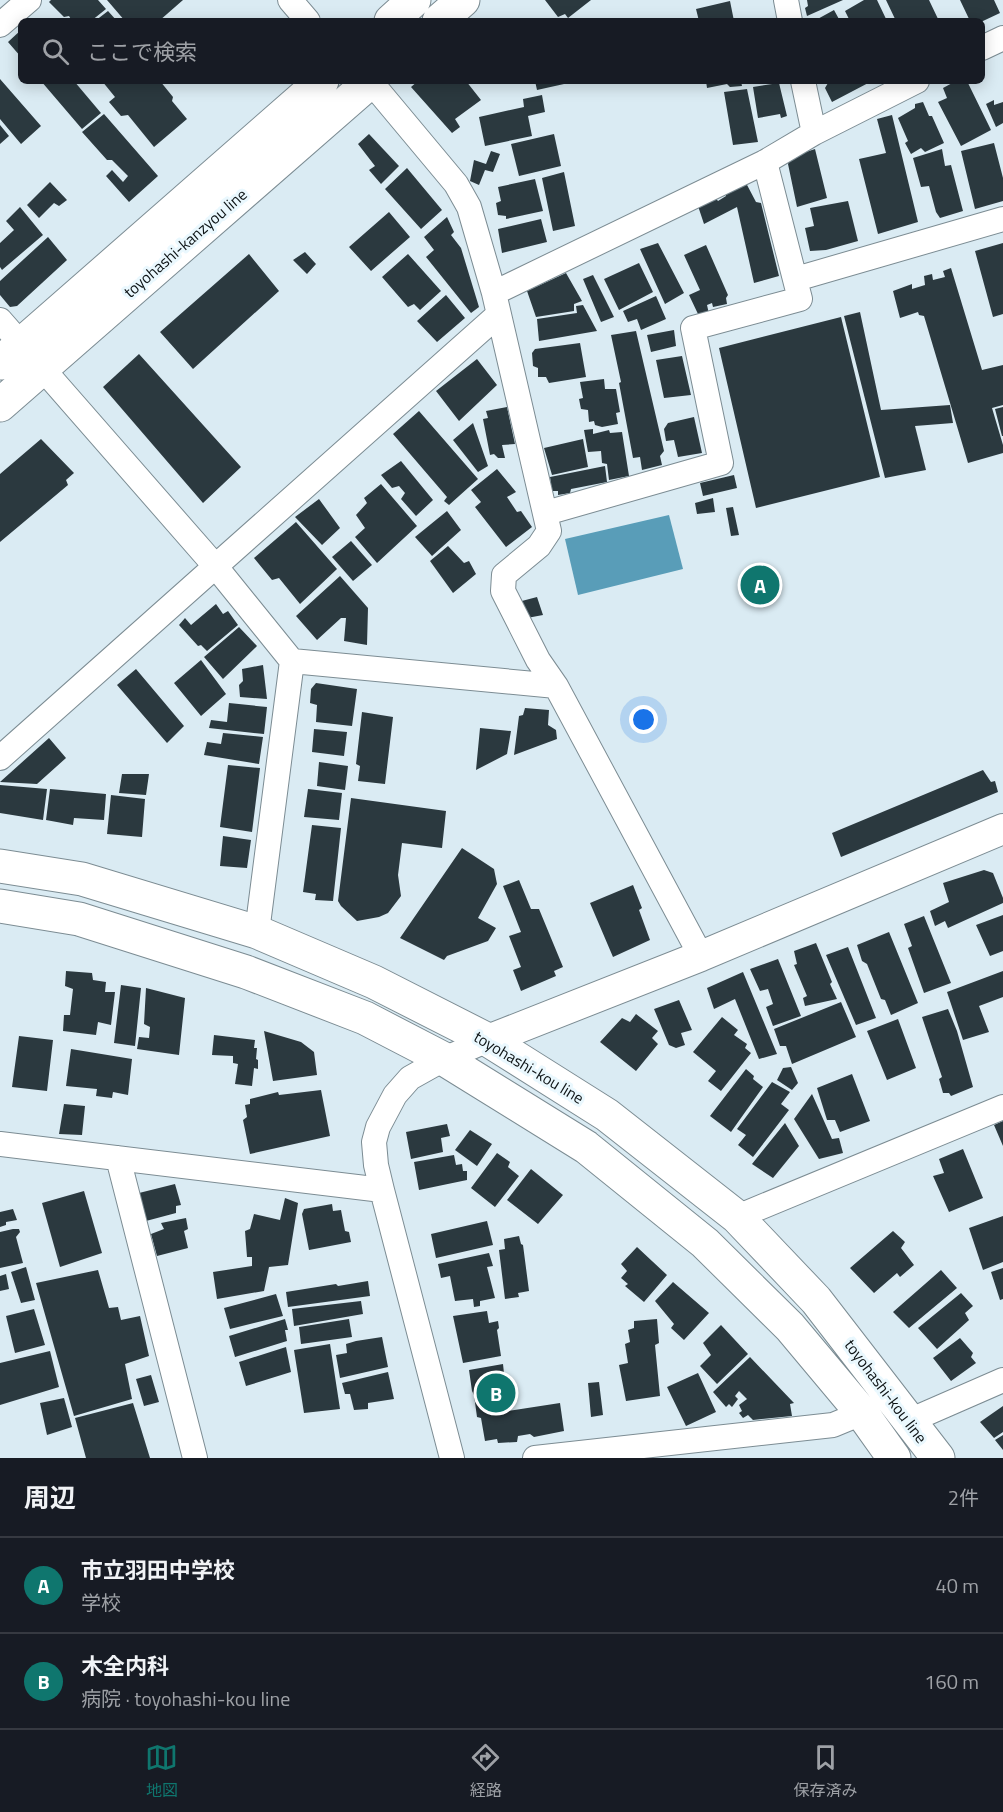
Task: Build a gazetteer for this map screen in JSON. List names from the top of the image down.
{
  "streets": {
    "main road": ["toyohashi-kanzyou line", "toyohashi-kou line"]
  },
  "page": {
    "search": "ここで検索",
    "pins": ["A", "B"],
    "heading": ["周辺", "2件"],
    "list": [
      {
        "mark": "A",
        "name": "市立羽田中学校",
        "note": "学校",
        "value": "40 m"
      },
      {
        "mark": "B",
        "name": "木全内科",
        "note": "病院 · toyohashi-kou line",
        "value": "160 m"
      }
    ],
    "nav": ["地図", "経路", "保存済み"]
  }
}
